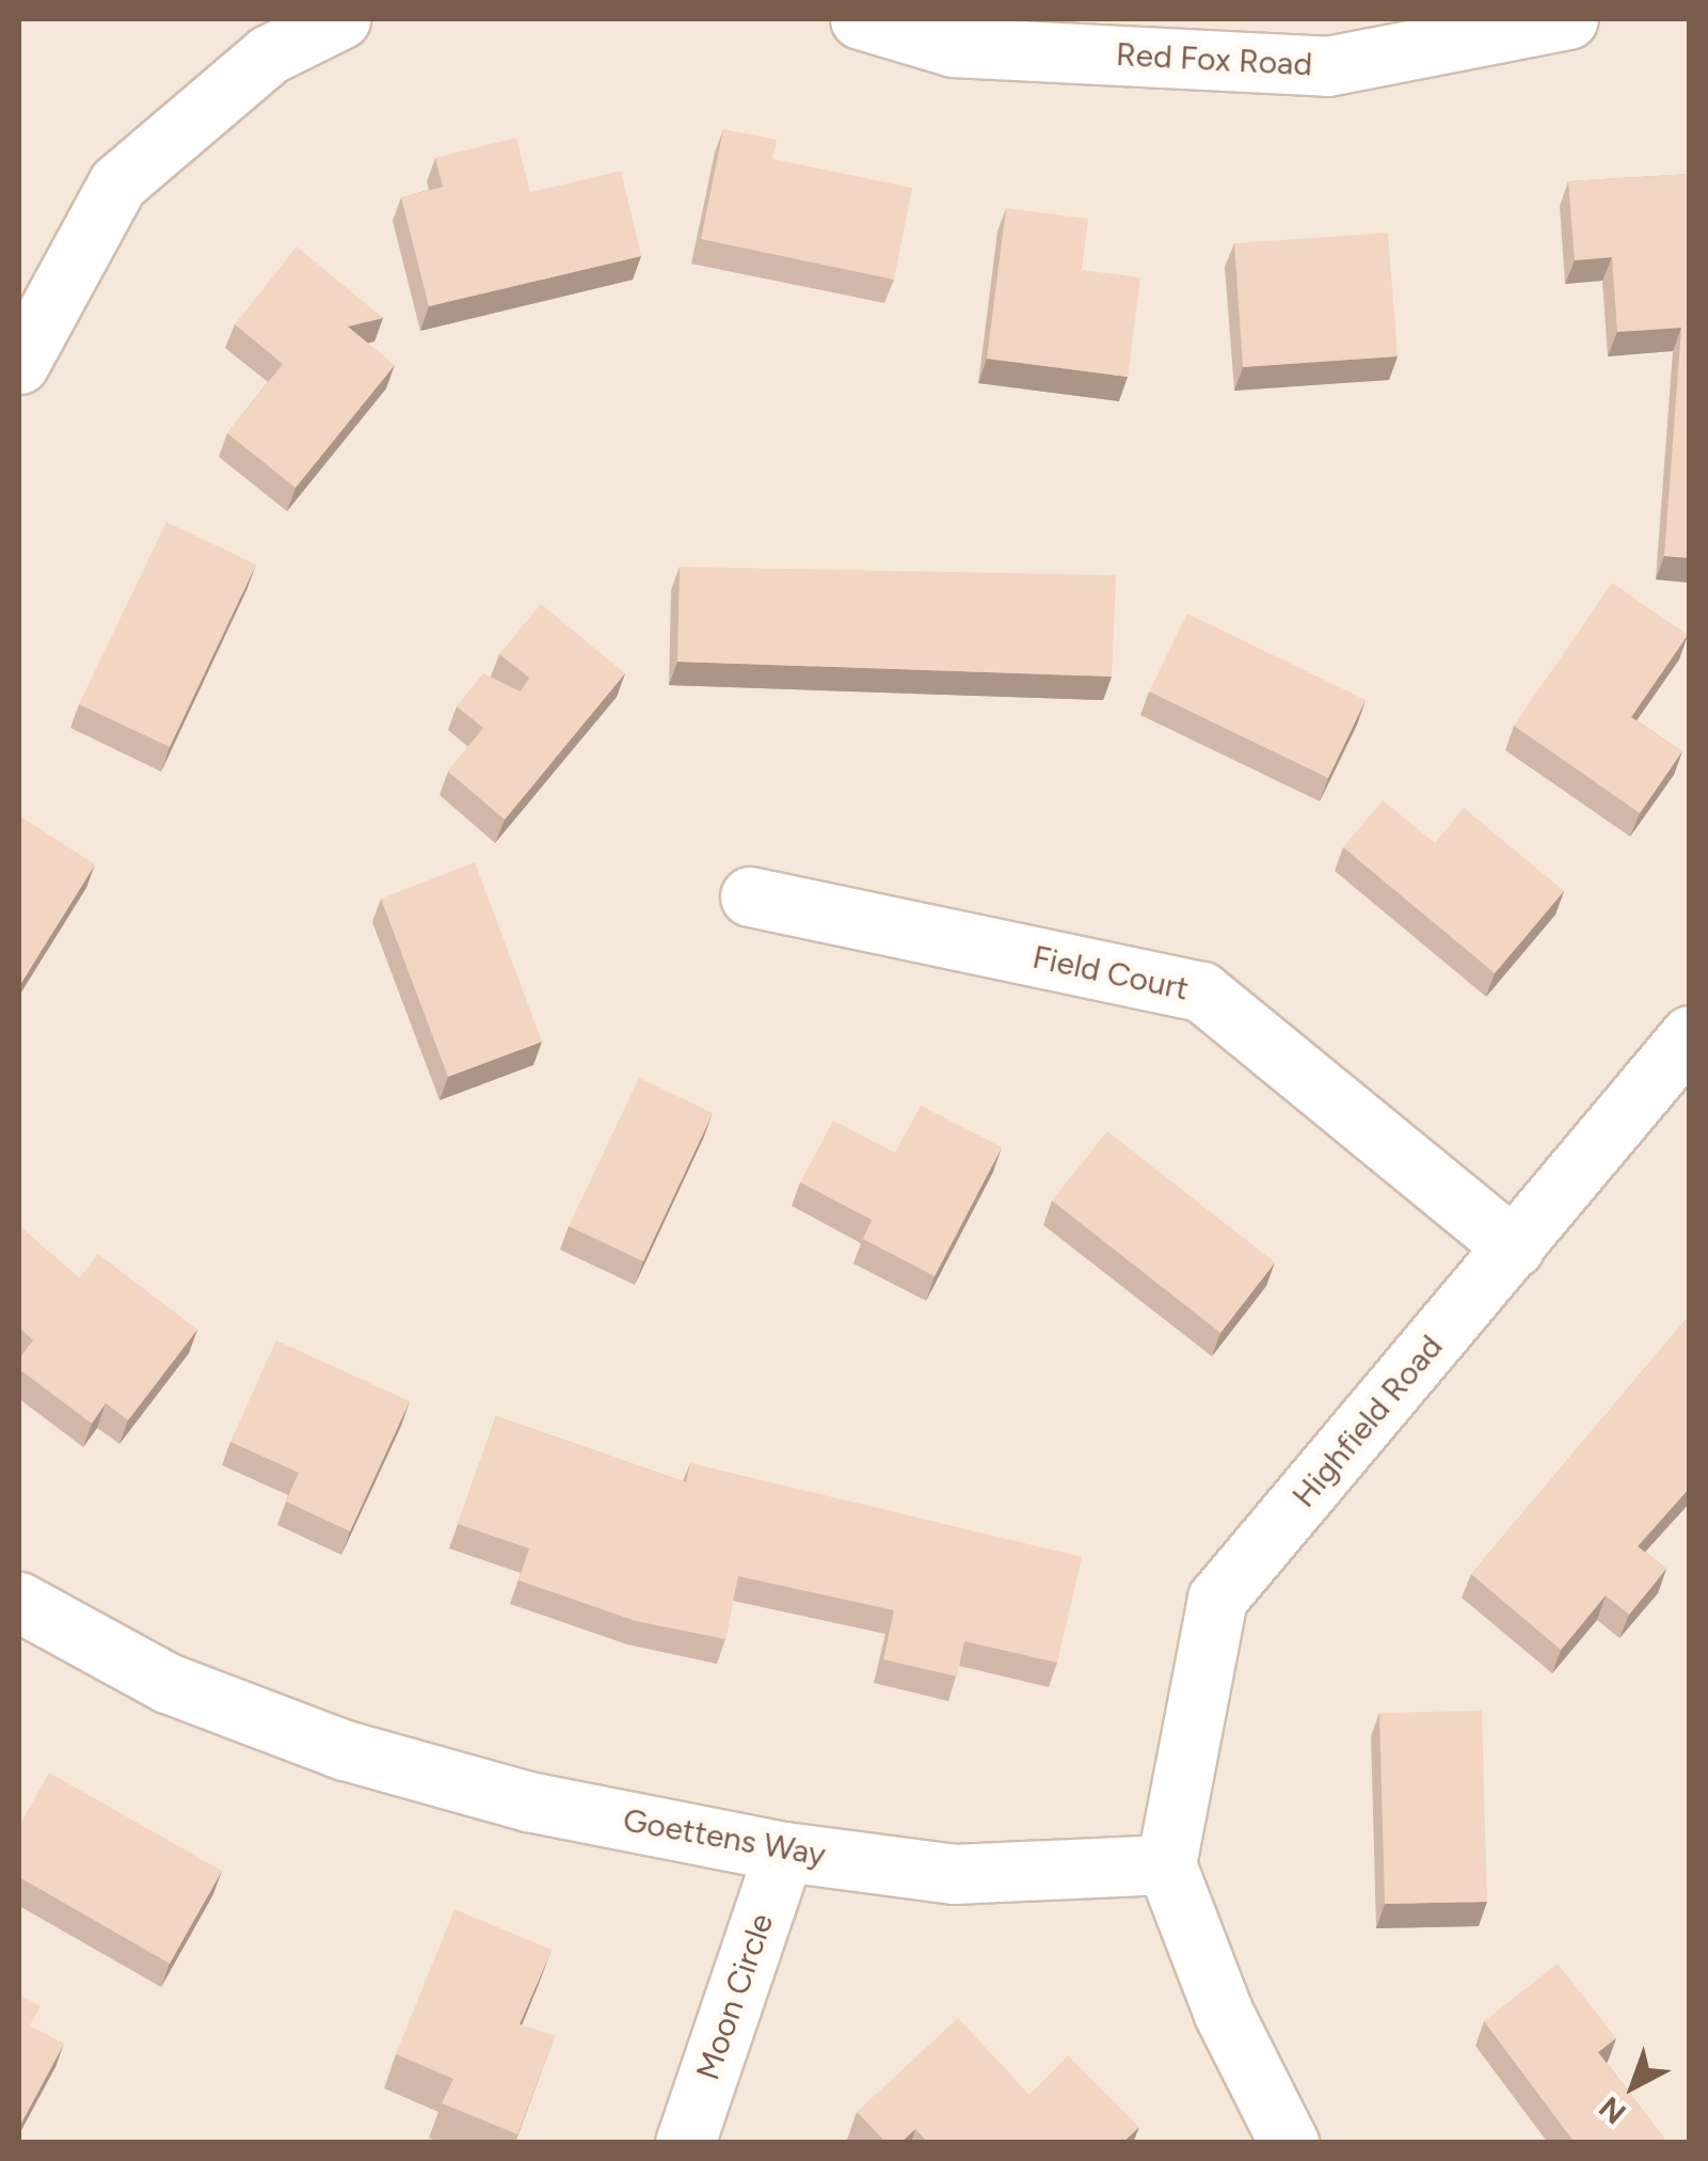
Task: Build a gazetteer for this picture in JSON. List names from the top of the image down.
{
  "streets": {
    "street": [
      "Red Fox Road",
      "Field Court",
      "Highfield Road",
      "Goettens Way",
      "Moon Circle"
    ]
  },
  "crossings": [
    ["Field Court", "Highfield Road"],
    ["Highfield Road", "Goettens Way"],
    ["Goettens Way", "Moon Circle"]
  ],
  "north": "bottom left"
}
